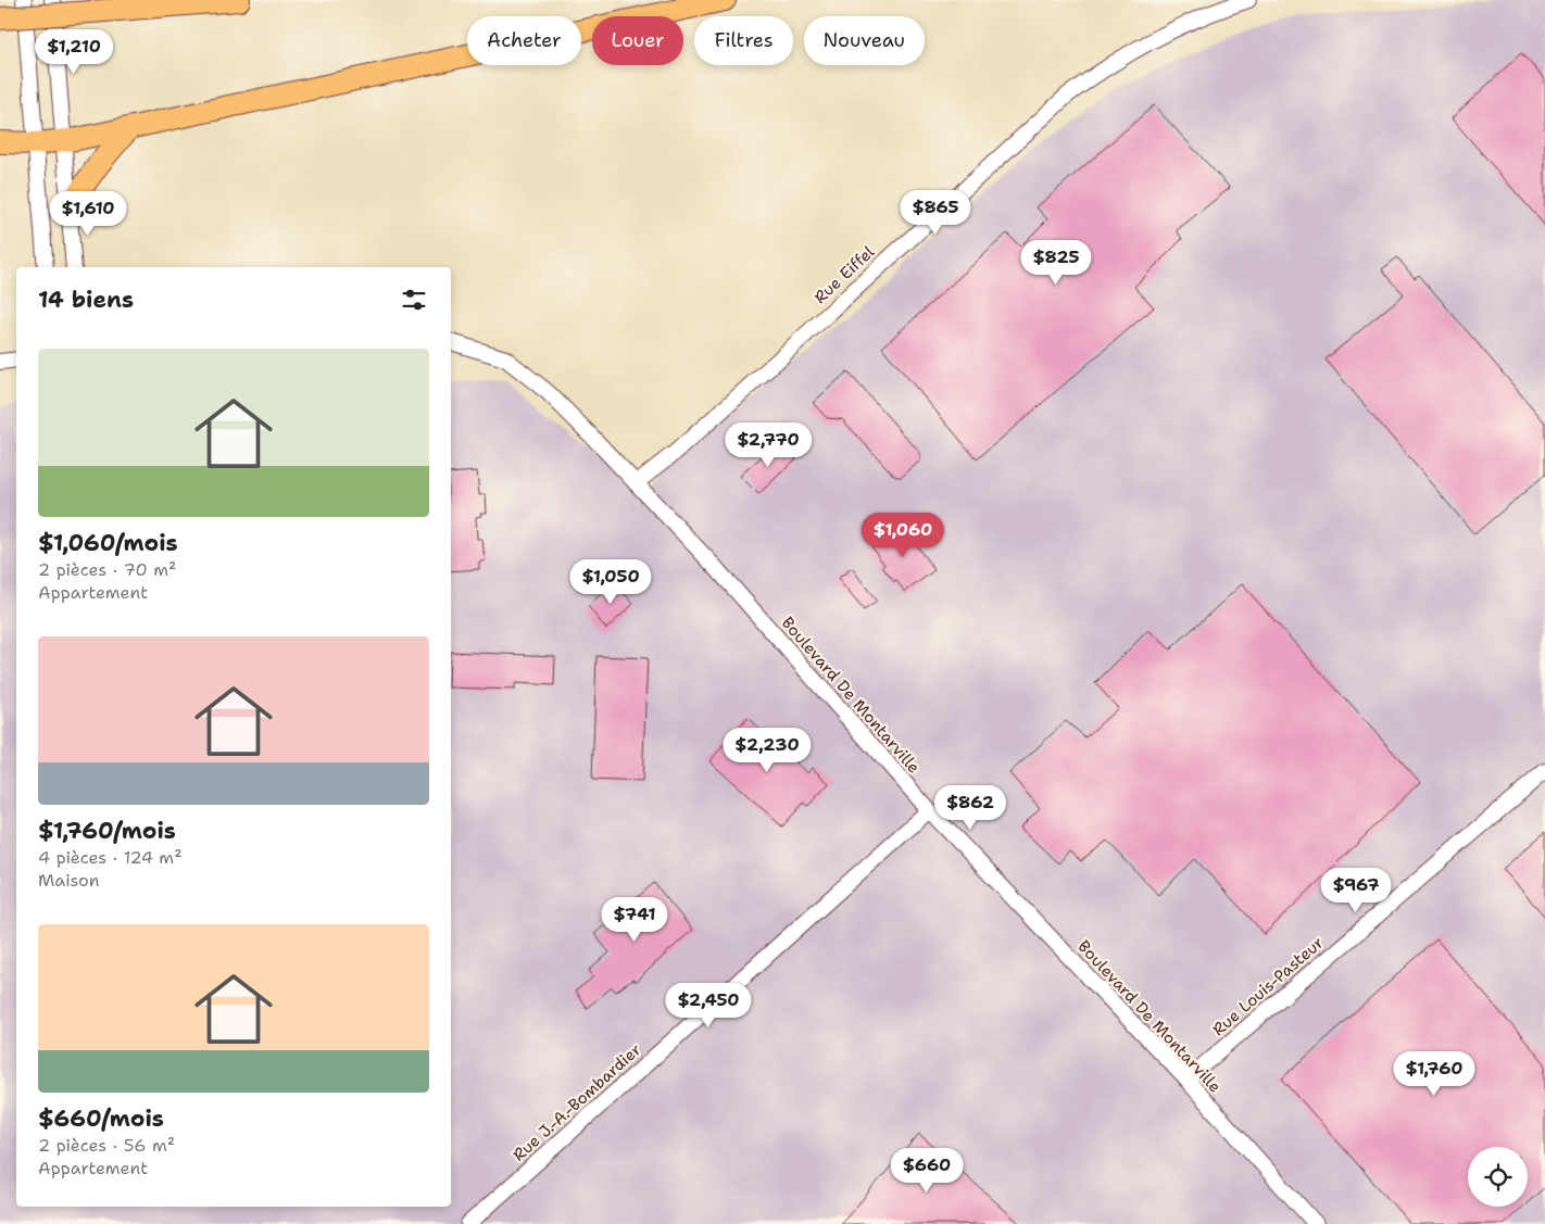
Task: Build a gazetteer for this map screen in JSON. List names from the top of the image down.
{
  "streets": {
    "street": [
      "Rue Eiffel",
      "Boulevard De Montarville",
      "Rue Louis-Pasteur",
      "Rue J.-A.-Bombardier"
    ]
  },
  "crossings": [
    ["Rue Eiffel", "Boulevard De Montarville"],
    ["Boulevard De Montarville", "Rue Louis-Pasteur"],
    ["Boulevard De Montarville", "Rue J.-A.-Bombardier"]
  ],
  "page": {
    "chip": [
      "Acheter",
      "Louer",
      "Filtres",
      "Nouveau"
    ],
    "price": [
      "$1,210",
      "$865",
      "$1,610",
      "$825",
      "$2,770",
      "$1,060",
      "$1,050",
      "$2,230",
      "$862",
      "$967",
      "$741",
      "$2,450",
      "$1,760",
      "$660"
    ],
    "heading": "14 biens",
    "list": [
      {
        "name": "$1,060/mois",
        "note": "2 pièces · 70 m² · Appartement"
      },
      {
        "name": "$1,760/mois",
        "note": "4 pièces · 124 m² · Maison"
      },
      {
        "name": "$660/mois",
        "note": "2 pièces · 56 m² · Appartement"
      }
    ]
  }
}
